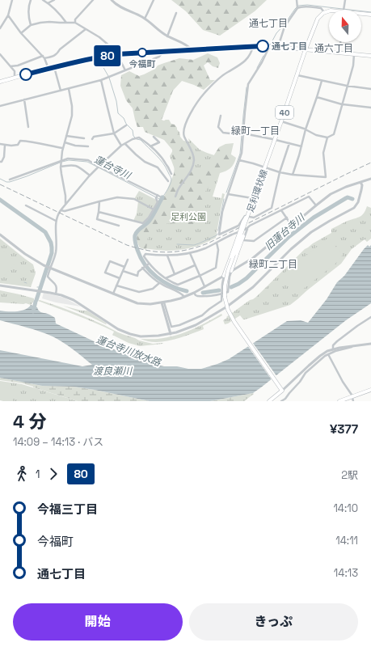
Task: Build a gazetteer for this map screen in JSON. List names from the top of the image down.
{
  "streets": {
    "main road": ["40", "足利環状線"]
  },
  "districts": [
    "通七丁目",
    "通六丁目",
    "緑町一丁目",
    "緑町二丁目"
  ],
  "water": [
    "蓮台寺川",
    "旧蓮台寺川",
    "蓮台寺川放水路",
    "渡良瀬川"
  ],
  "parks": ["足利公園"],
  "places": ["通七丁目", "今福町"],
  "lines": ["bus line 80"],
  "north": "top",
  "page": {
    "on_map": "80",
    "heading": ["4 分", "14:09 – 14:13 · バス", "¥377"],
    "legs": ["1", "80", "2駅"],
    "list": [
      {
        "name": "今福三丁目",
        "value": "14:10"
      },
      {
        "name": "今福町",
        "value": "14:11"
      },
      {
        "name": "通七丁目",
        "value": "14:13"
      }
    ],
    "buttons": ["開始", "きっぷ"]
  }
}
